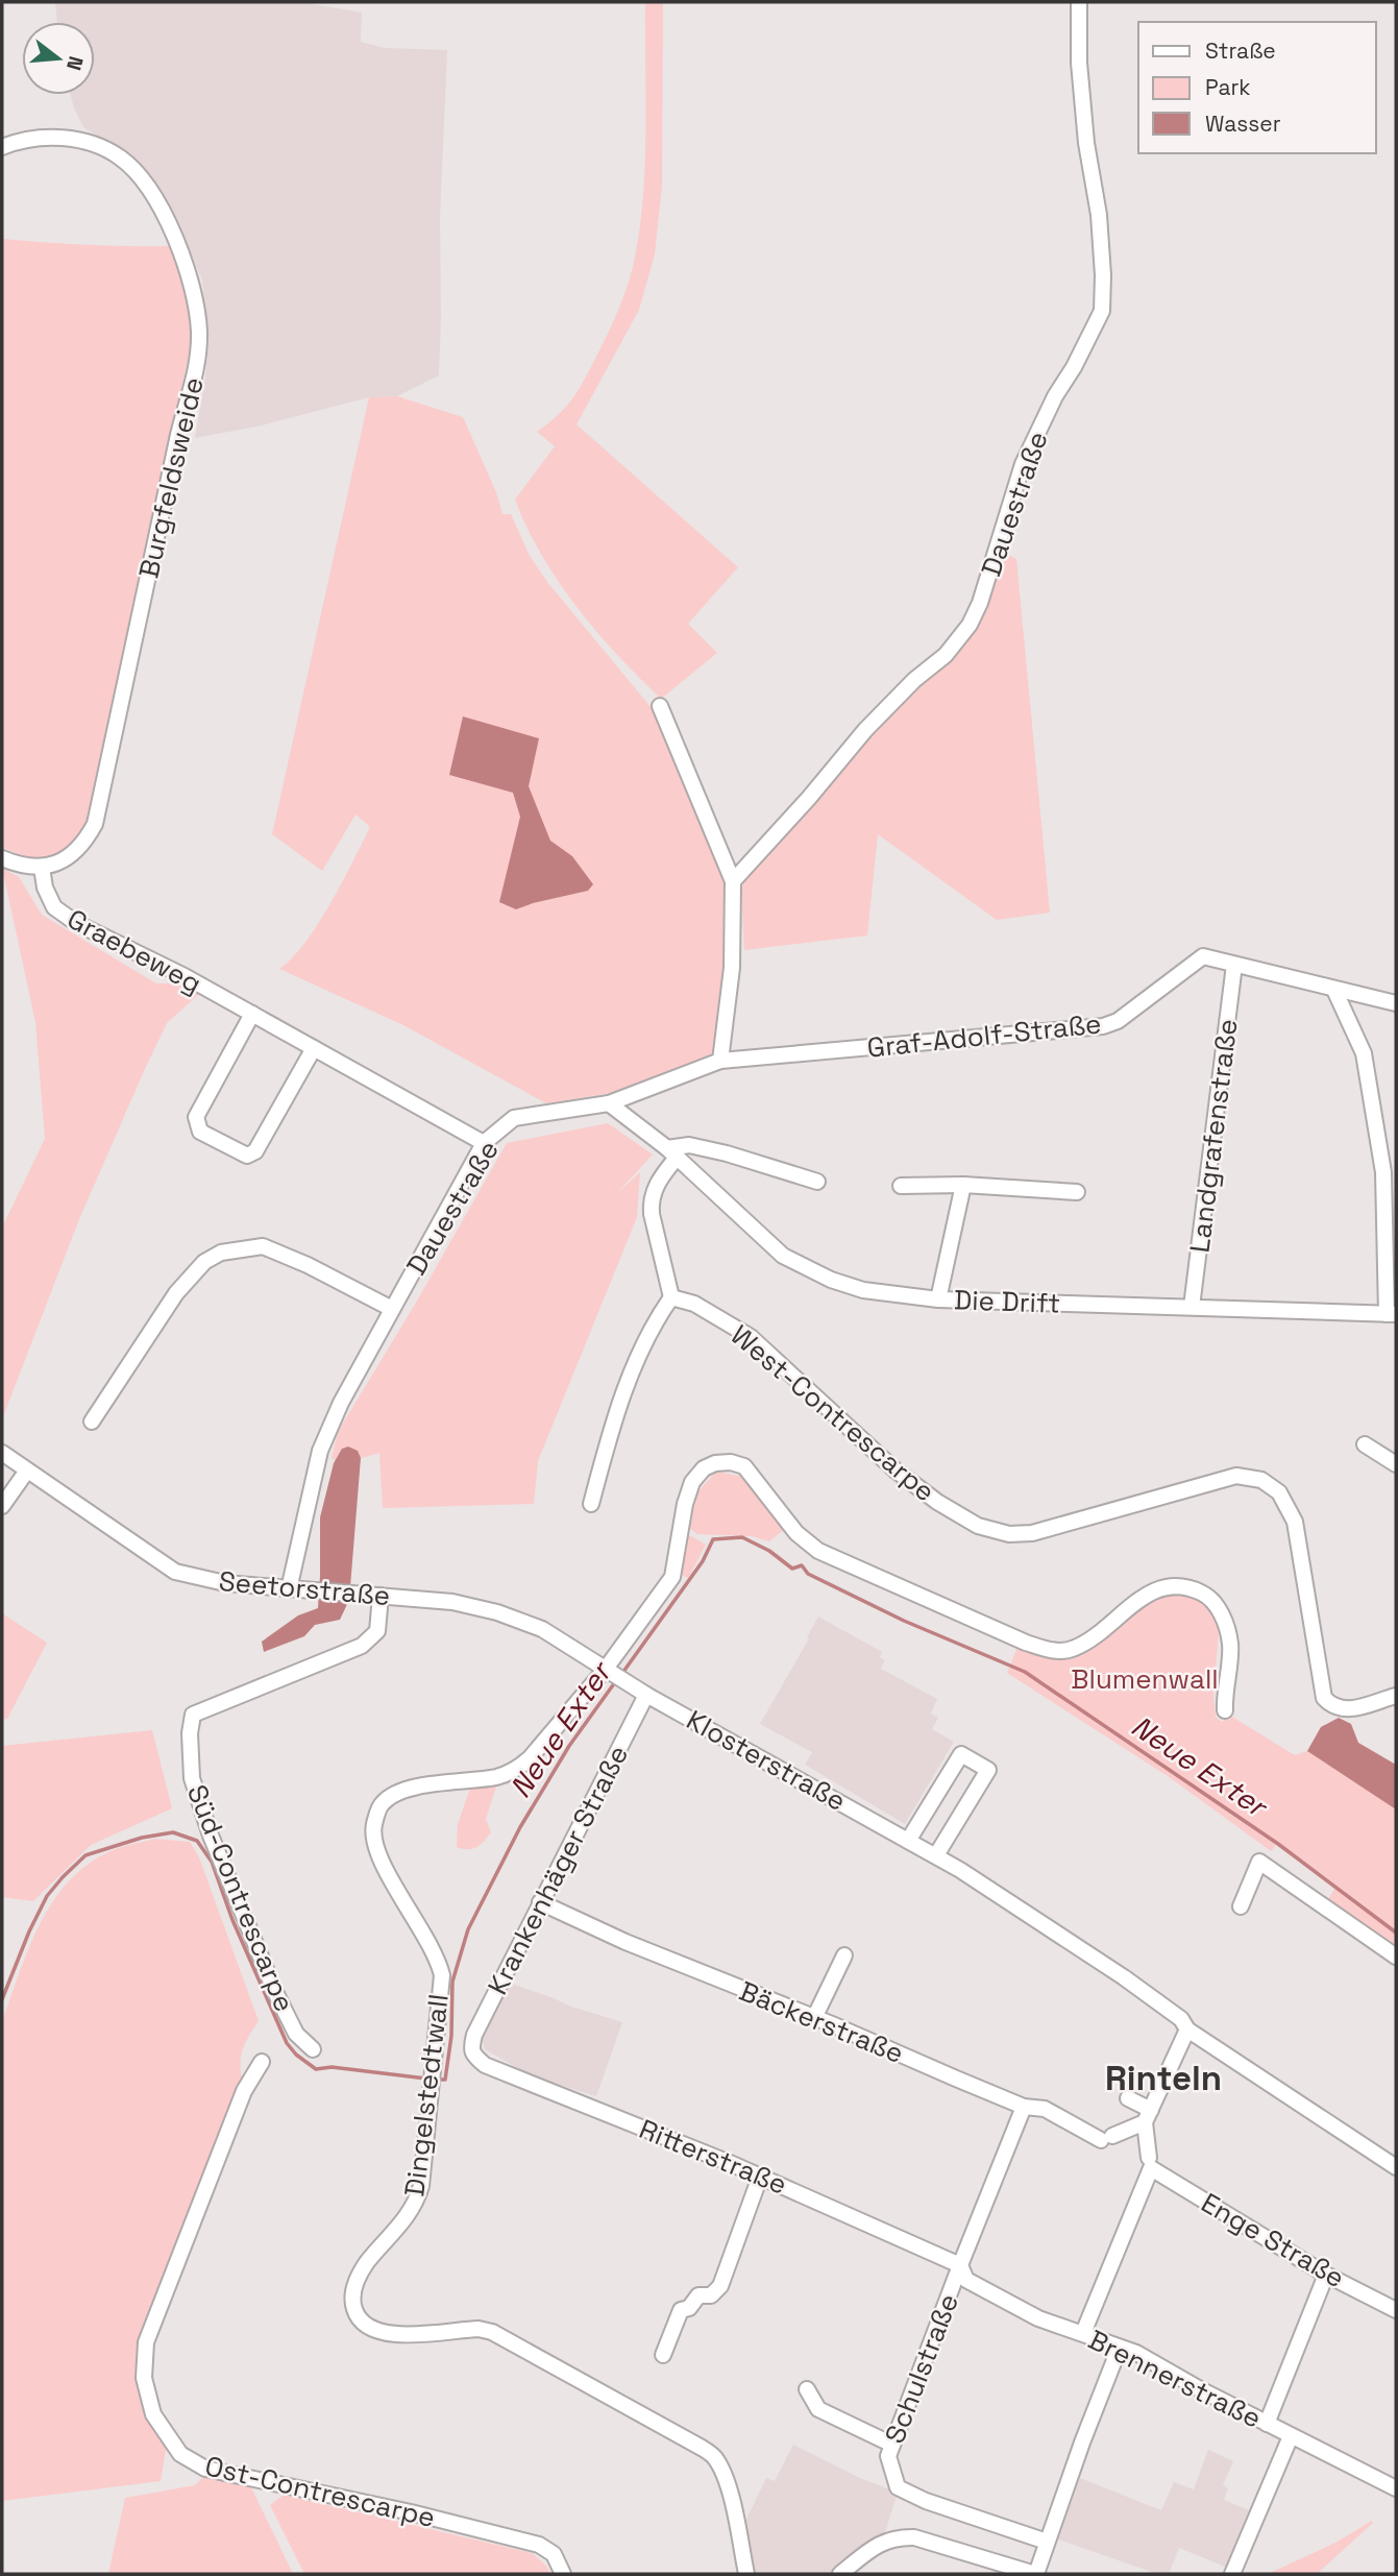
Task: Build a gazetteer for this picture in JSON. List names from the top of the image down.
{
  "streets": {
    "street": [
      "Burgfeldsweide",
      "Dauestraße",
      "Graebeweg",
      "Graf-Adolf-Straße",
      "Landgrafenstraße",
      "Die Drift",
      "West-Contrescarpe",
      "Seetorstraße",
      "Klosterstraße",
      "Krankenhäger Straße",
      "Süd-Contrescarpe",
      "Bäckerstraße",
      "Dingelstedtwall",
      "Ritterstraße",
      "Enge Straße",
      "Schulstraße",
      "Brennerstraße",
      "Ost-Contrescarpe"
    ]
  },
  "crossings": [
    ["Burgfeldsweide", "Graebeweg"],
    ["Dauestraße", "Graebeweg"],
    ["Dauestraße", "Graf-Adolf-Straße"],
    ["Dauestraße", "Die Drift"],
    ["Dauestraße", "Seetorstraße"],
    ["Graf-Adolf-Straße", "Landgrafenstraße"],
    ["Landgrafenstraße", "Die Drift"],
    ["Seetorstraße", "Klosterstraße"],
    ["Seetorstraße", "Süd-Contrescarpe"],
    ["Seetorstraße", "Dingelstedtwall"],
    ["Klosterstraße", "Krankenhäger Straße"],
    ["Klosterstraße", "Dingelstedtwall"],
    ["Krankenhäger Straße", "Bäckerstraße"],
    ["Krankenhäger Straße", "Ritterstraße"],
    ["Bäckerstraße", "Schulstraße"],
    ["Ritterstraße", "Schulstraße"],
    ["Ritterstraße", "Brennerstraße"],
    ["Schulstraße", "Brennerstraße"]
  ],
  "districts": ["Rinteln"],
  "water": ["Neue Exter"],
  "parks": ["Blumenwall"],
  "legend": ["Straße", "Park", "Wasser"],
  "north": "right"
}
